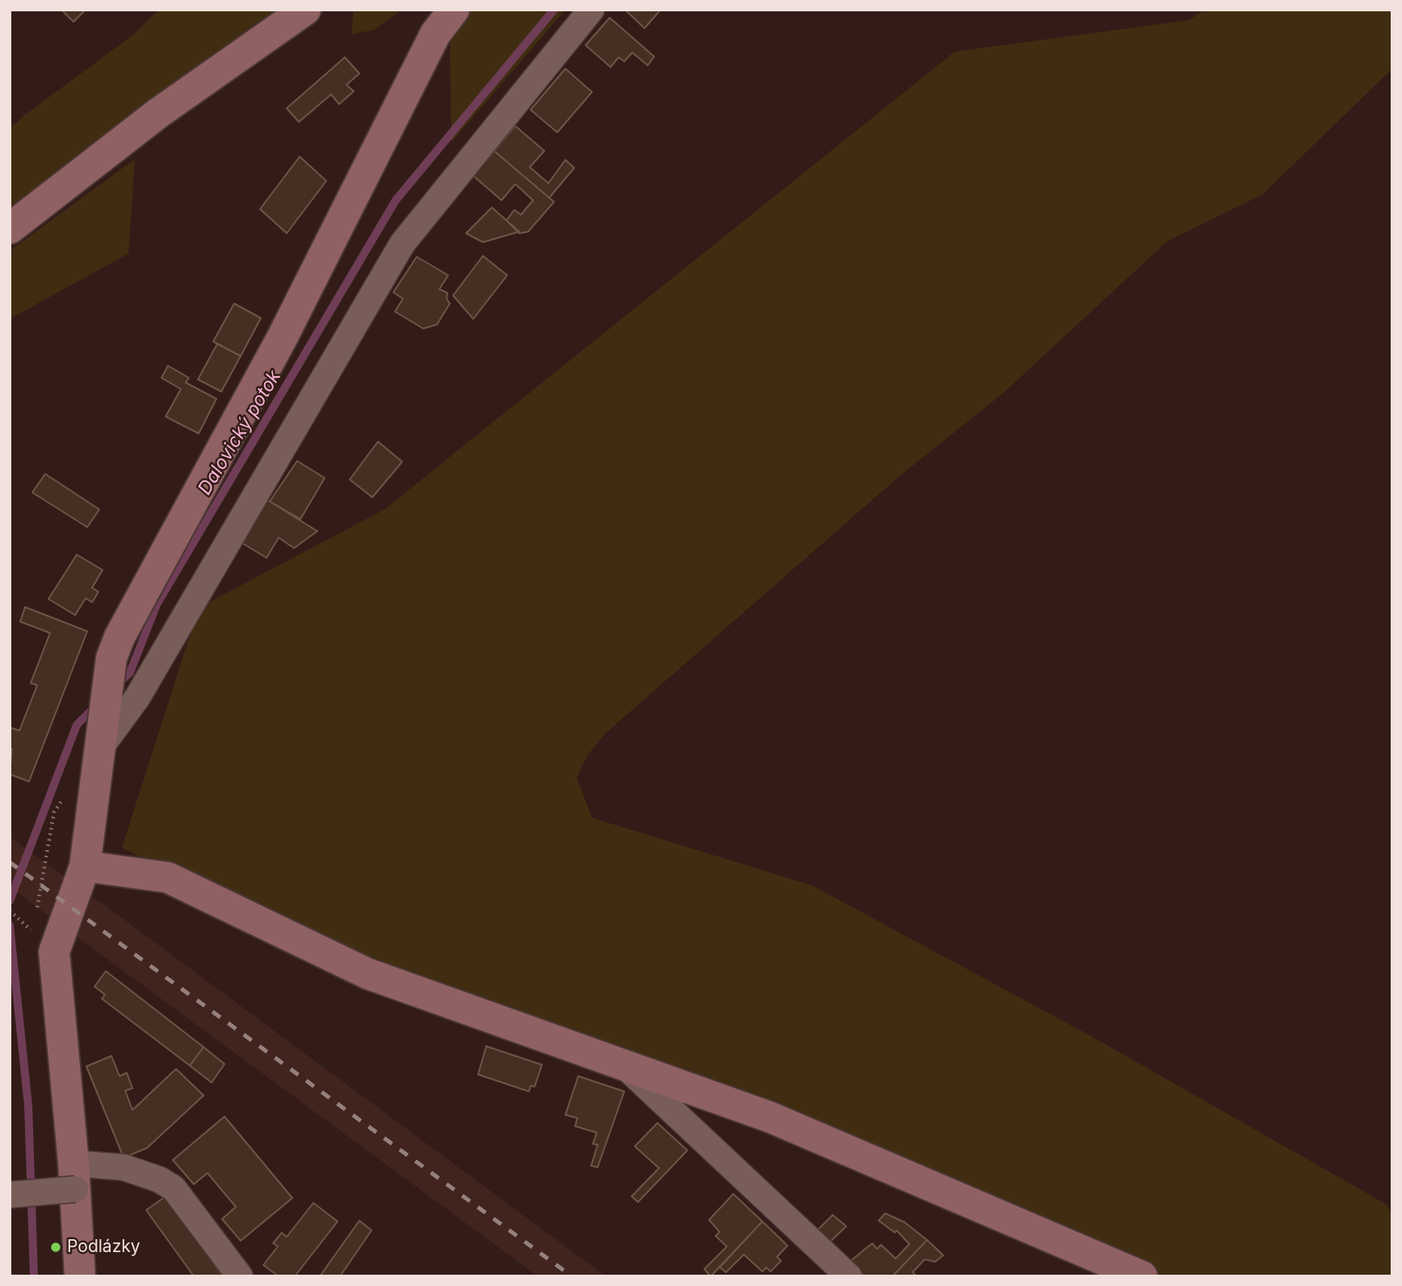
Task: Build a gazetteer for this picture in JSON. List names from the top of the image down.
{
  "water": ["Dalovický potok"],
  "places": ["Podlázky"]
}
